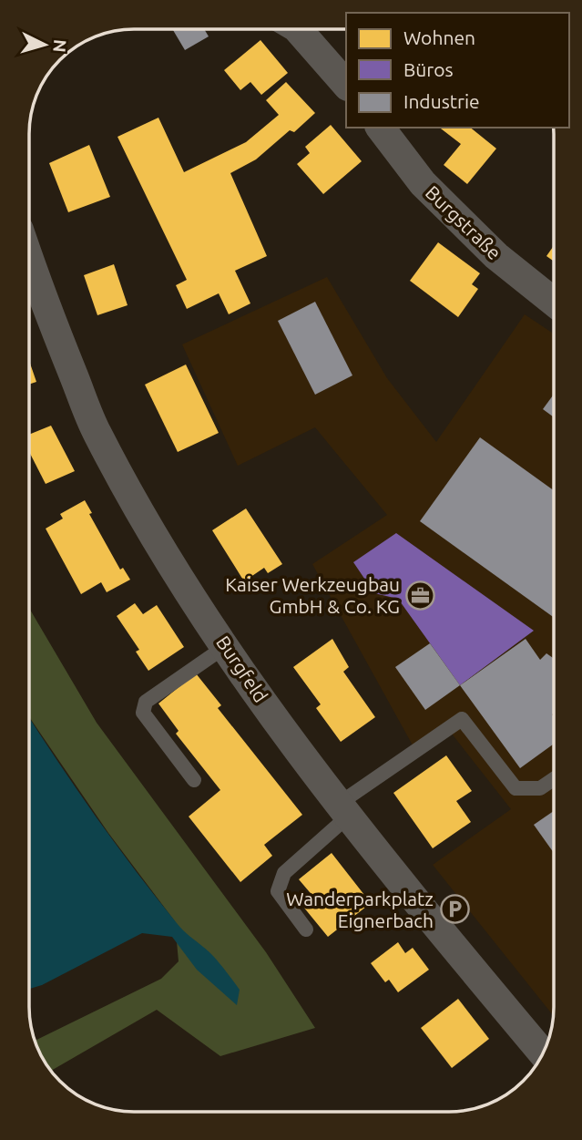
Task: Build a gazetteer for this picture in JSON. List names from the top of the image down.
{
  "streets": {
    "street": ["Burgstraße", "Burgfeld"]
  },
  "places": {
    "office": ["Kaiser Werkzeugbau GmbH & Co. KG"],
    "parking": ["Wanderparkplatz Eignerbach"]
  },
  "legend": ["Wohnen", "Büros", "Industrie"],
  "north": "right"
}
